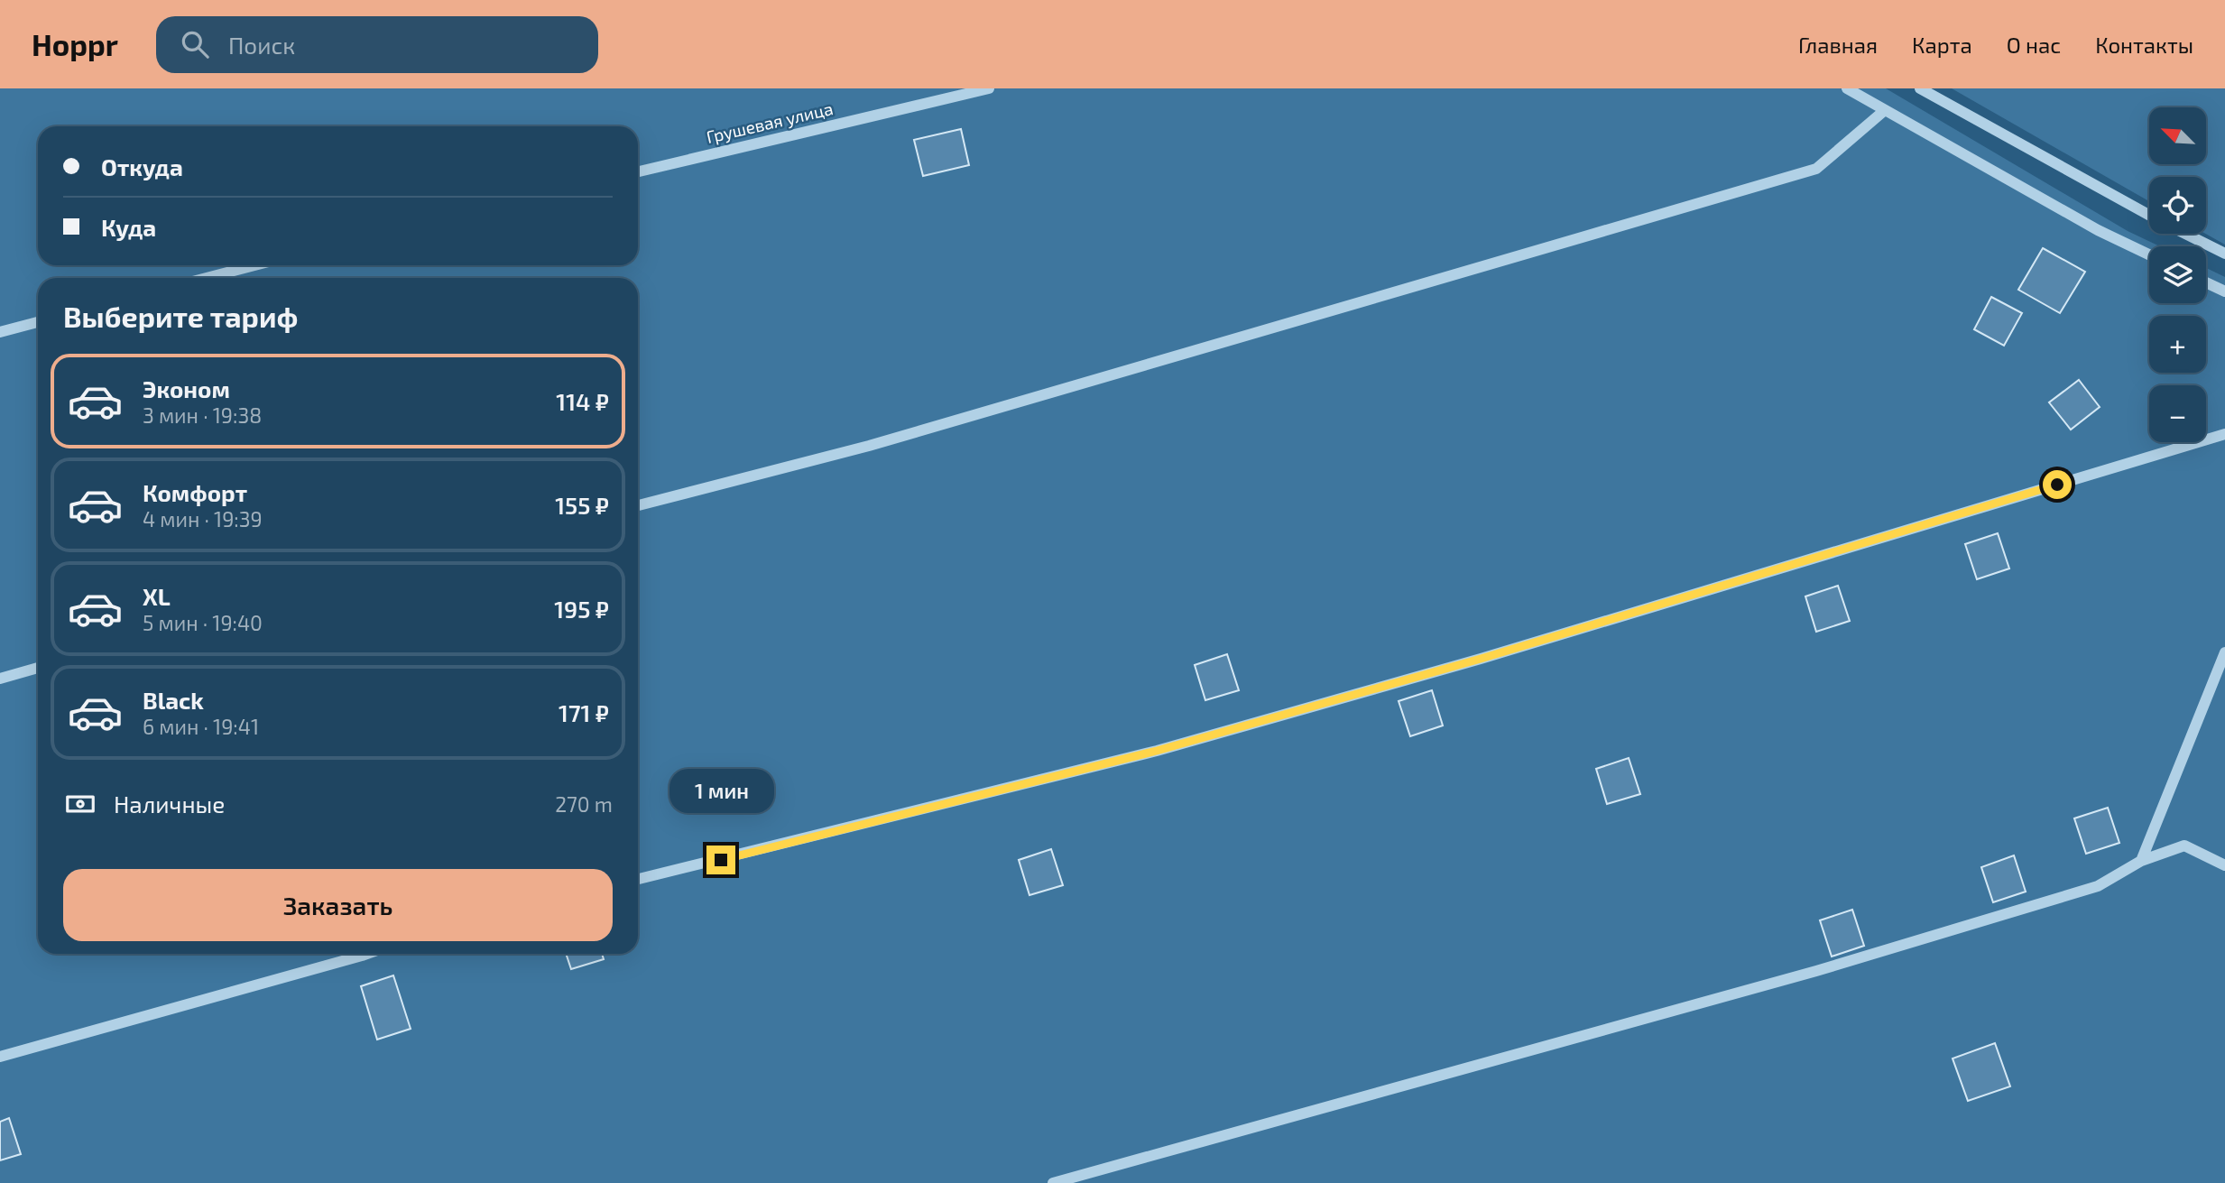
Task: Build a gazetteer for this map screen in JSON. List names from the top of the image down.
{
  "streets": {
    "street": ["Грушевая улица"]
  },
  "north": "top left",
  "page": {
    "header": "Hoppr",
    "search": "Поиск",
    "nav": [
      "Главная",
      "Карта",
      "О нас",
      "Контакты"
    ],
    "map_buttons": ["+", "−"],
    "banner": ["Откуда", "Куда"],
    "heading": "Выберите тариф",
    "list": [
      {
        "name": "Эконом",
        "note": "3 мин · 19:38",
        "value": "114 ₽"
      },
      {
        "name": "Комфорт",
        "note": "4 мин · 19:39",
        "value": "155 ₽"
      },
      {
        "name": "XL",
        "note": "5 мин · 19:40",
        "value": "195 ₽"
      },
      {
        "name": "Black",
        "note": "6 мин · 19:41",
        "value": "171 ₽"
      }
    ],
    "bubble": "1 мин",
    "pay": ["Наличные", "270 m"],
    "buttons": "Заказать"
  }
}
